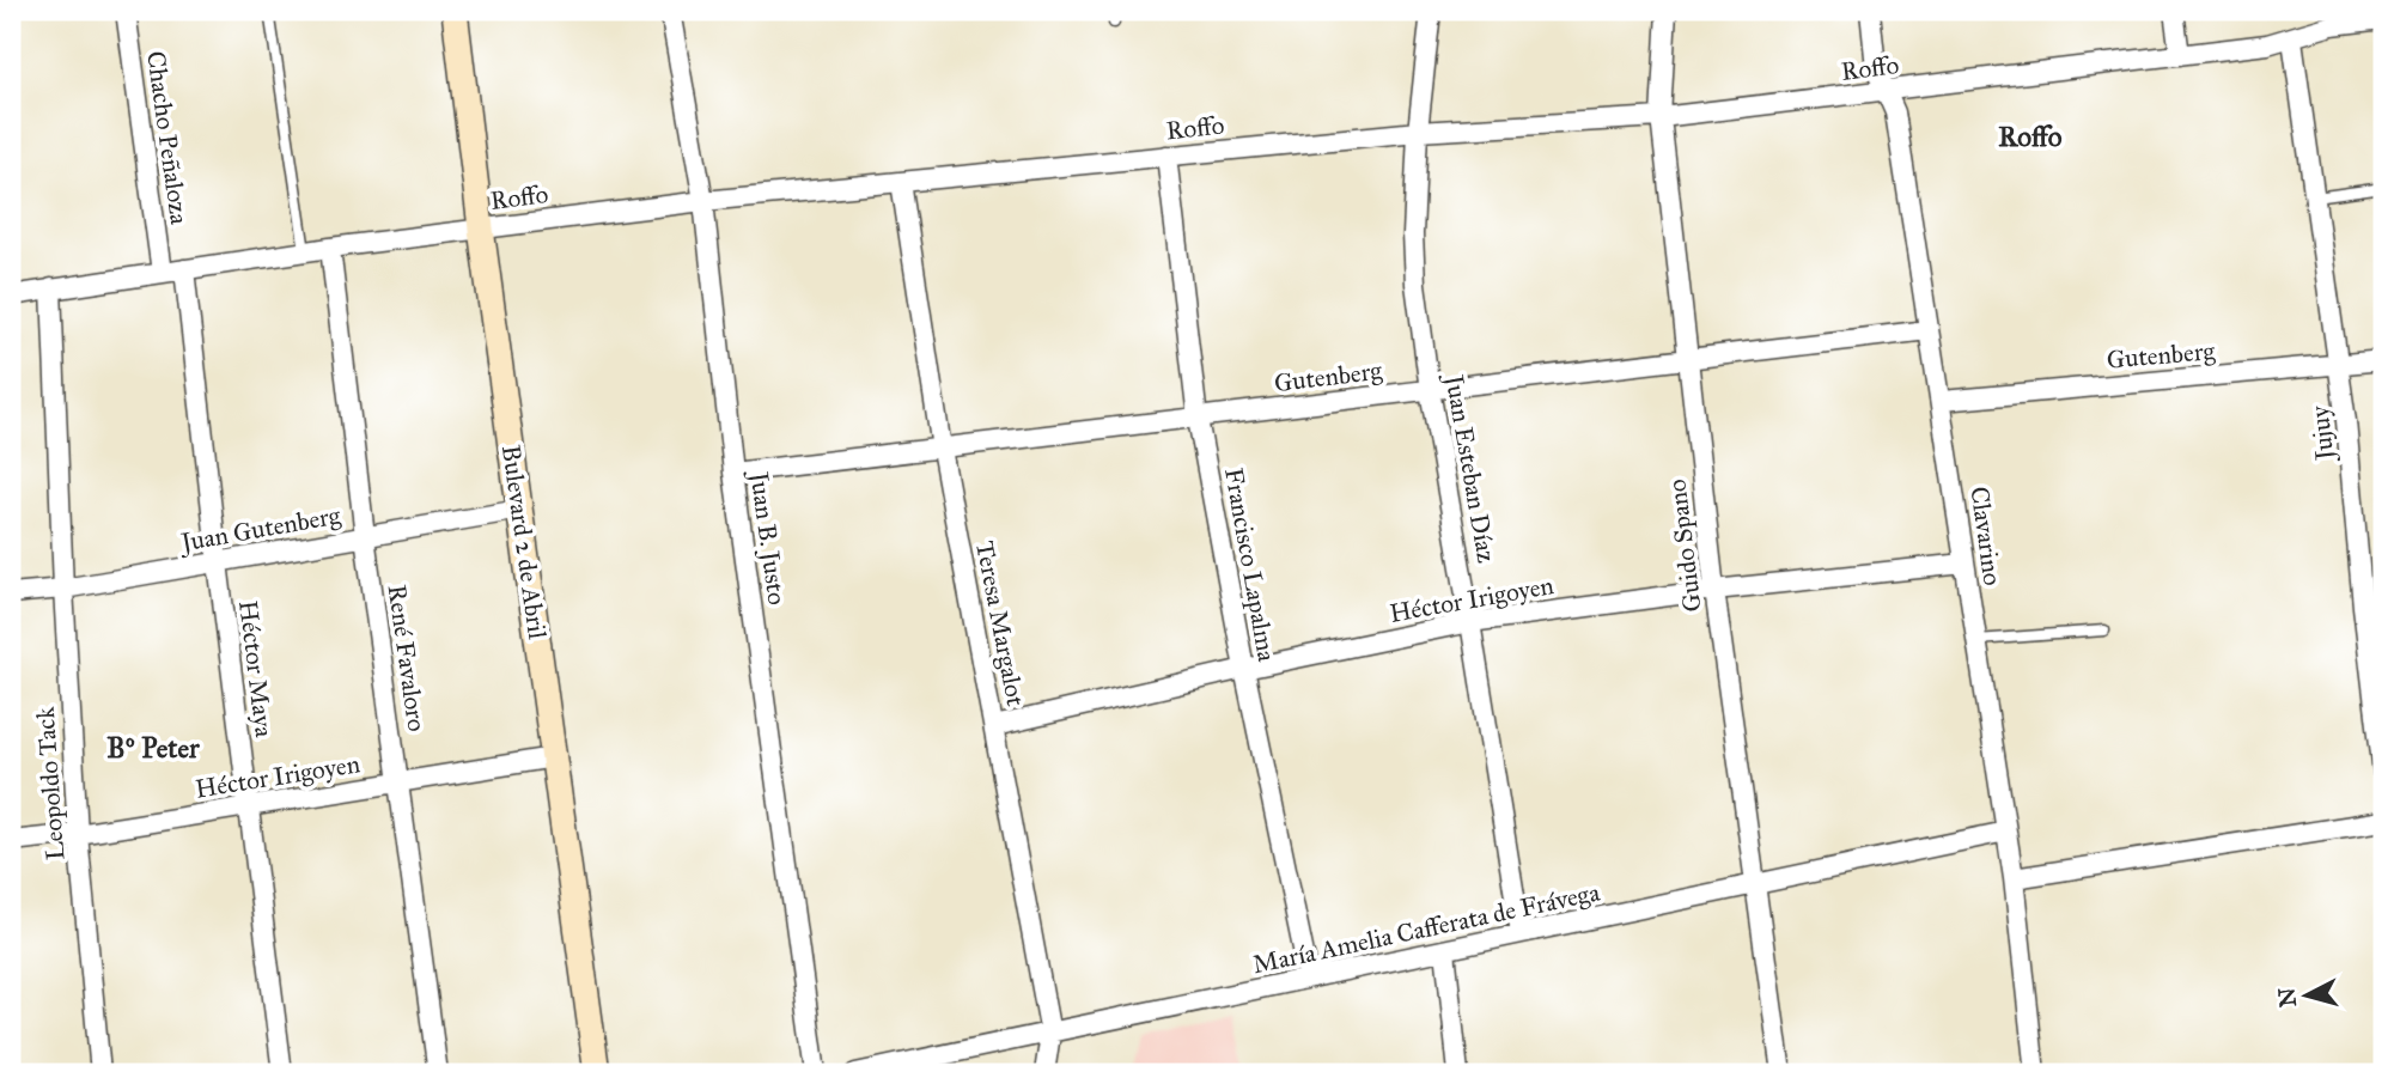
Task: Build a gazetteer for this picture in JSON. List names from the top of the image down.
{
  "streets": {
    "main road": ["Bulevard 2 de Abril"],
    "street": [
      "Roffo",
      "Chacho Peñaloza",
      "Gutenberg",
      "Jujuy",
      "Juan Esteban Díaz",
      "Juan Gutenberg",
      "Clavarino",
      "Juan B. Justo",
      "Guido Spano",
      "Francisco Lapalma",
      "Héctor Irigoyen",
      "Teresa Margalot",
      "René Favaloro",
      "Héctor Maya",
      "Leopoldo Tack",
      "María Amelia Cafferata de Frávega"
    ]
  },
  "crossings": [
    ["Roffo", "Chacho Peñaloza"],
    ["Roffo", "Jujuy"],
    ["Roffo", "Juan Esteban Díaz"],
    ["Roffo", "Clavarino"],
    ["Roffo", "Juan B. Justo"],
    ["Roffo", "Bulevard 2 de Abril"],
    ["Roffo", "Guido Spano"],
    ["Roffo", "Francisco Lapalma"],
    ["Roffo", "Teresa Margalot"],
    ["Roffo", "René Favaloro"],
    ["Roffo", "Héctor Maya"],
    ["Roffo", "Leopoldo Tack"],
    ["Gutenberg", "Jujuy"],
    ["Gutenberg", "Juan Esteban Díaz"],
    ["Gutenberg", "Clavarino"],
    ["Gutenberg", "Juan B. Justo"],
    ["Gutenberg", "Guido Spano"],
    ["Gutenberg", "Francisco Lapalma"],
    ["Gutenberg", "Teresa Margalot"],
    ["Juan Esteban Díaz", "Héctor Irigoyen"],
    ["Juan Esteban Díaz", "María Amelia Cafferata de Frávega"],
    ["Juan Gutenberg", "Bulevard 2 de Abril"],
    ["Juan Gutenberg", "René Favaloro"],
    ["Juan Gutenberg", "Héctor Maya"],
    ["Juan Gutenberg", "Leopoldo Tack"],
    ["Clavarino", "Héctor Irigoyen"],
    ["Clavarino", "María Amelia Cafferata de Frávega"],
    ["Bulevard 2 de Abril", "Héctor Irigoyen"],
    ["Guido Spano", "Héctor Irigoyen"],
    ["Guido Spano", "María Amelia Cafferata de Frávega"],
    ["Francisco Lapalma", "Héctor Irigoyen"],
    ["Francisco Lapalma", "María Amelia Cafferata de Frávega"],
    ["Héctor Irigoyen", "Teresa Margalot"],
    ["Héctor Irigoyen", "René Favaloro"],
    ["Héctor Irigoyen", "Héctor Maya"],
    ["Héctor Irigoyen", "Leopoldo Tack"],
    ["Teresa Margalot", "María Amelia Cafferata de Frávega"]
  ],
  "districts": ["Roffo", "Bº Peter"],
  "north": "left"
}
